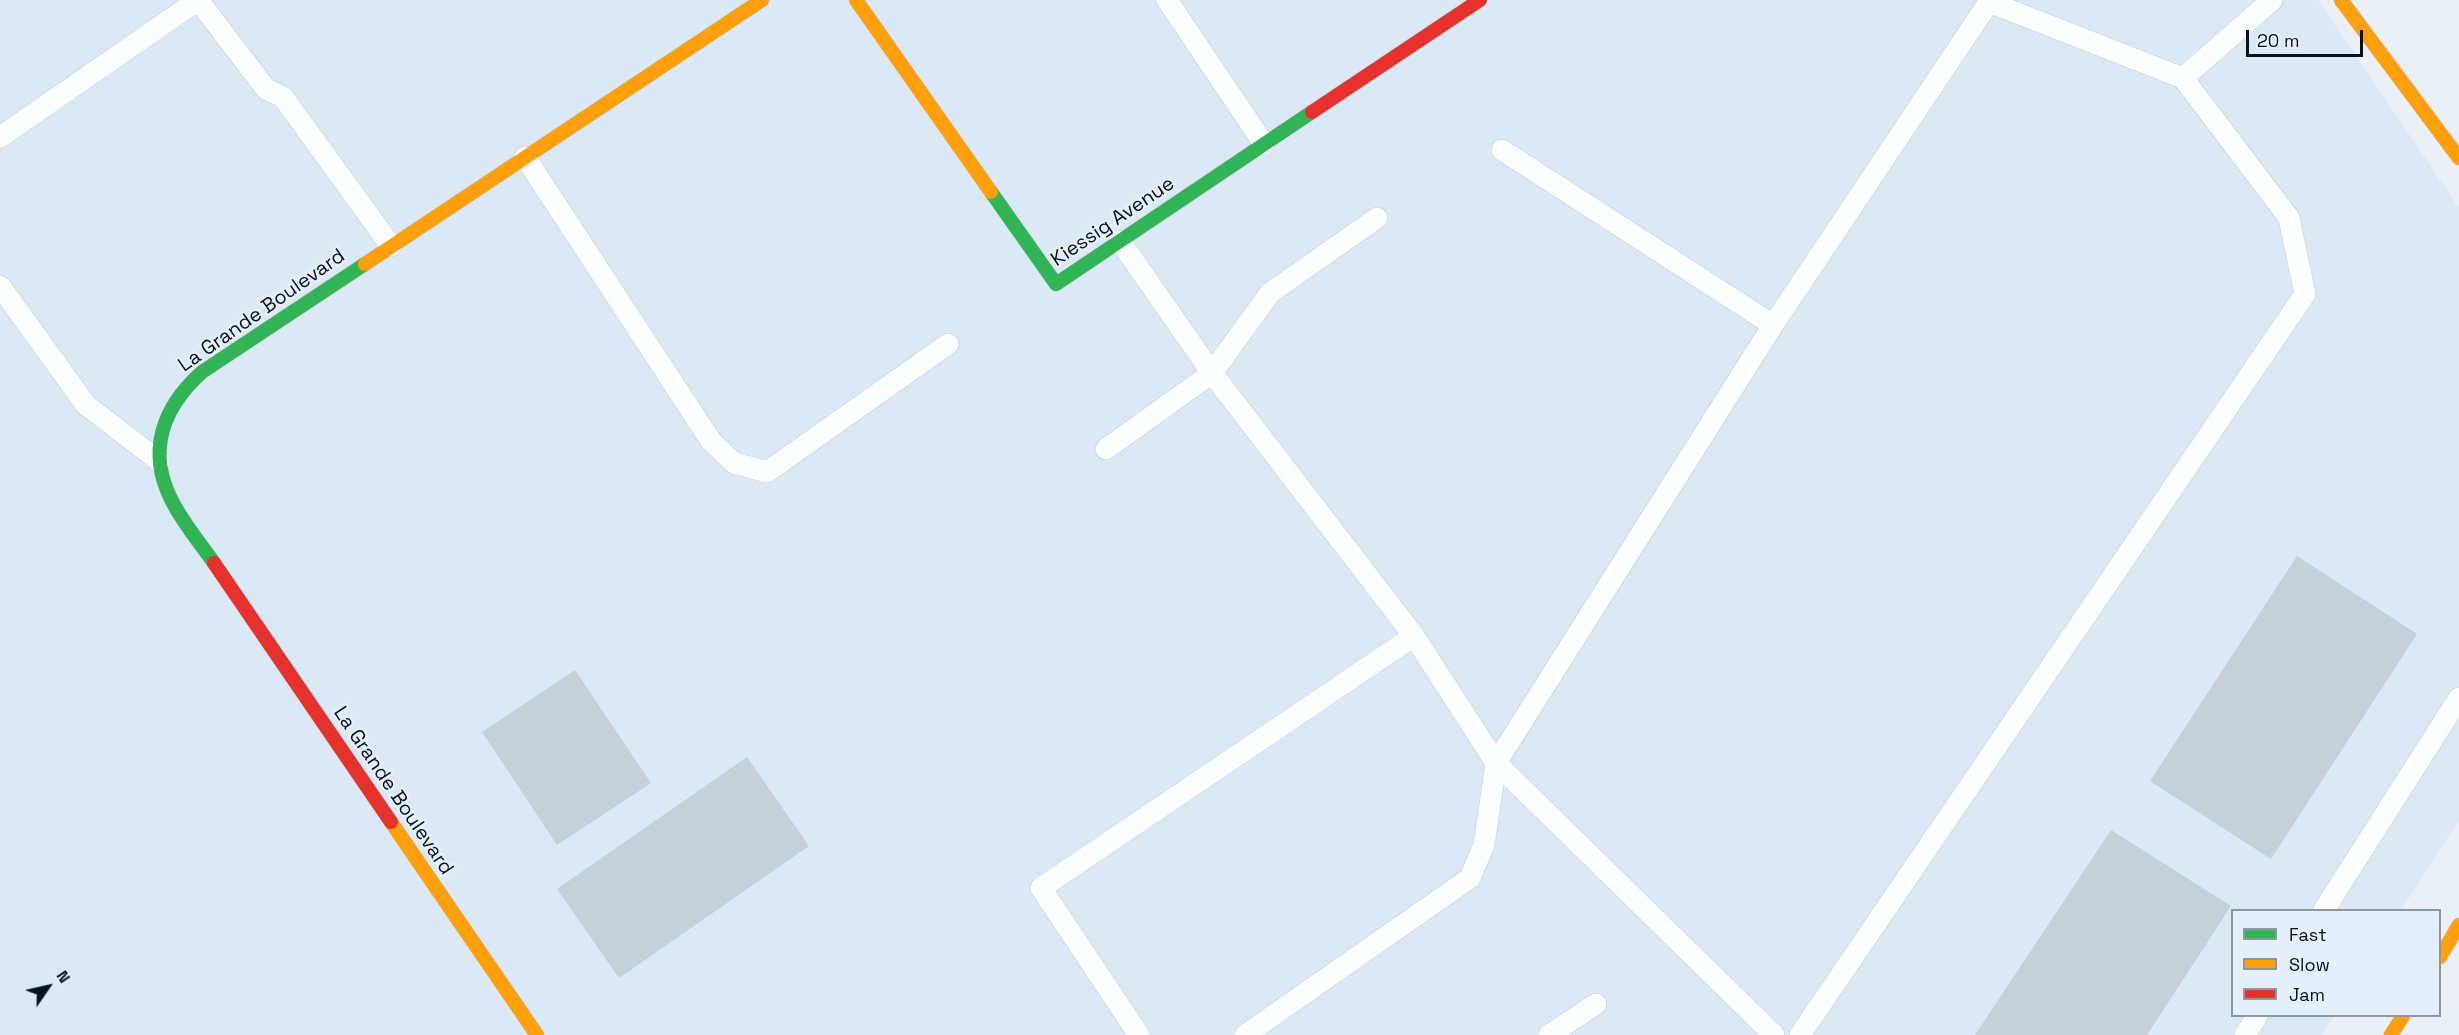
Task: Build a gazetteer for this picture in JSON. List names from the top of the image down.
{
  "streets": {
    "street": ["Kiessig Avenue", "La Grande Boulevard"]
  },
  "legend": ["Fast", "Slow", "Jam"],
  "scale_bar": "20 m",
  "north": "top right"
}
